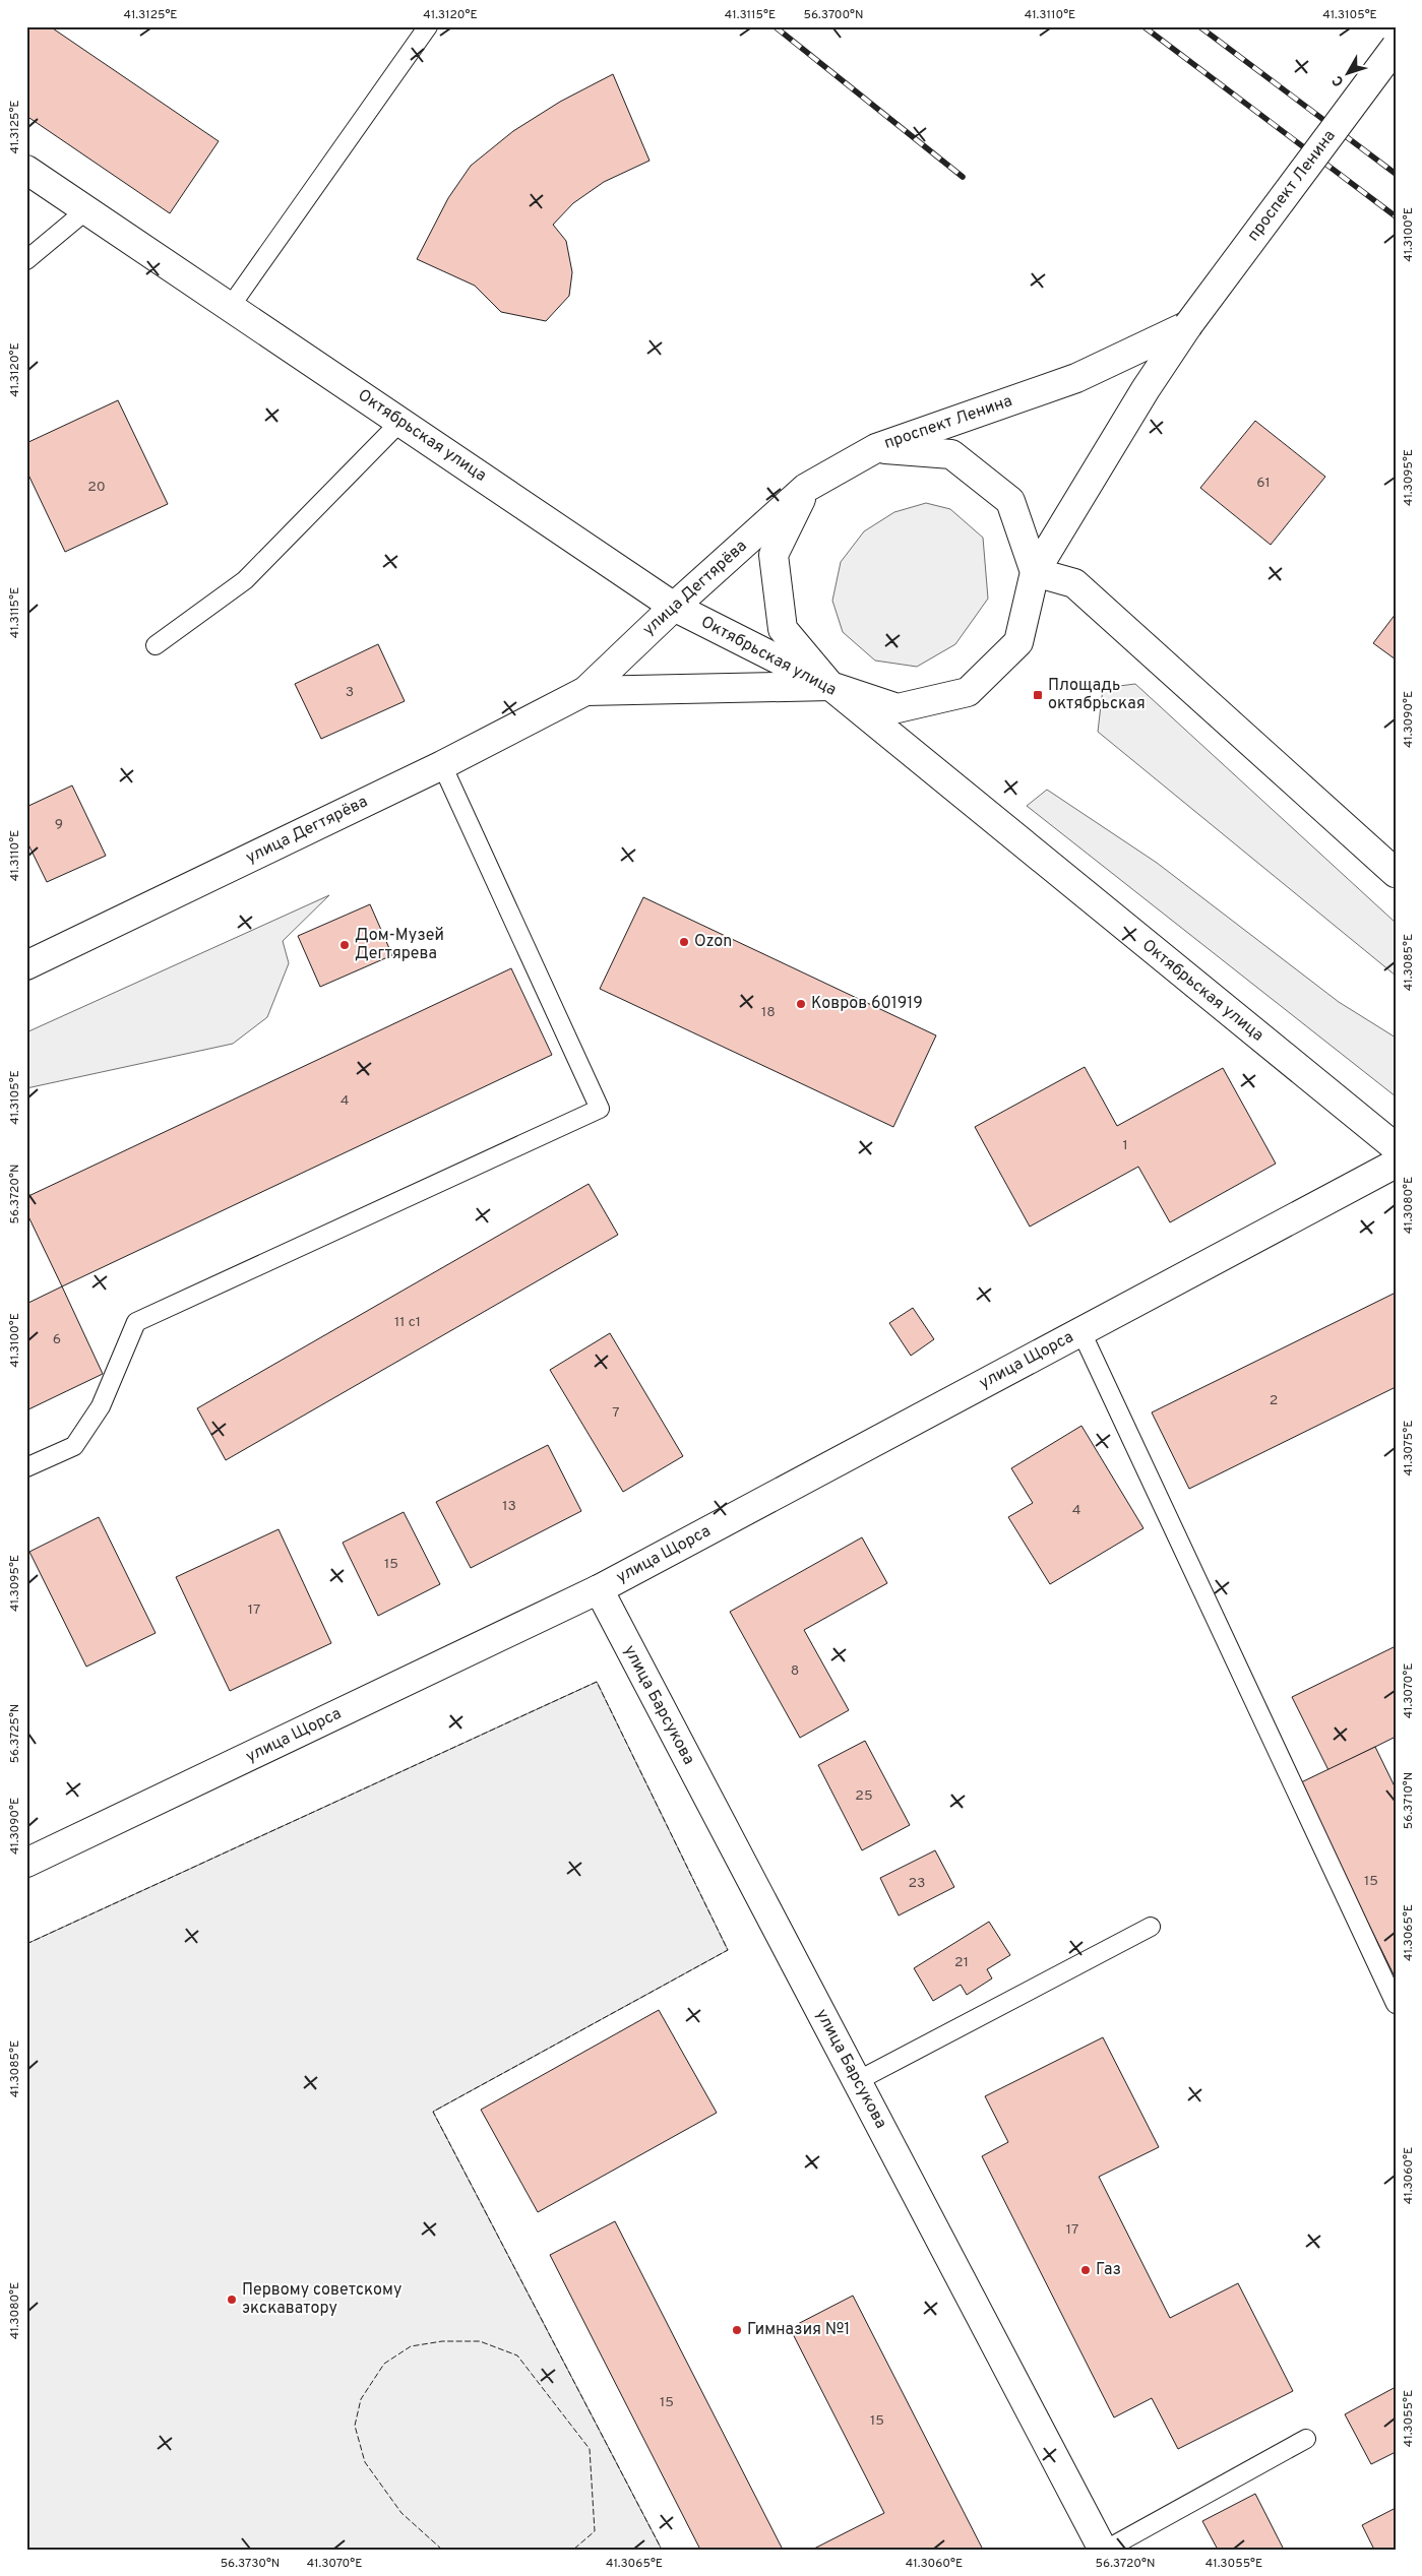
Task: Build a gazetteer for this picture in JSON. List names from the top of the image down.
{
  "streets": {
    "street": [
      "проспект Ленина",
      "Октябрьская улица",
      "улица Дегтярёва",
      "улица Щорса",
      "улица Барсукова"
    ]
  },
  "crossings": [
    ["проспект Ленина", "улица Дегтярёва"],
    ["Октябрьская улица", "улица Дегтярёва"],
    ["улица Щорса", "улица Барсукова"]
  ],
  "places": {
    "transit": ["Площадь октябрьская"],
    "other": [
      "Ozon",
      "Дом-Музей Дегтярева",
      "Ковров 601919",
      "Газ",
      "Первому советскому экскаватору",
      "Гимназия №1"
    ]
  },
  "house_numbers": [
    "61",
    "20",
    "3",
    "9",
    "18",
    "4",
    "1",
    "11 с1",
    "6",
    "2",
    "7",
    "13",
    "4",
    "15",
    "17",
    "8",
    "25",
    "15",
    "23",
    "21",
    "17",
    "15",
    "15"
  ],
  "north": "bottom left",
  "coordinates": [
    "41.3125°E",
    "41.3120°E",
    "41.3115°E",
    "56.3700°N",
    "41.3110°E",
    "41.3105°E",
    "41.3100°E",
    "41.3095°E",
    "41.3090°E",
    "41.3085°E",
    "56.3720°N",
    "41.3080°E",
    "41.3075°E",
    "41.3070°E",
    "56.3725°N",
    "56.3710°N",
    "41.3065°E",
    "41.3060°E",
    "41.3055°E",
    "56.3730°N"
  ]
}
